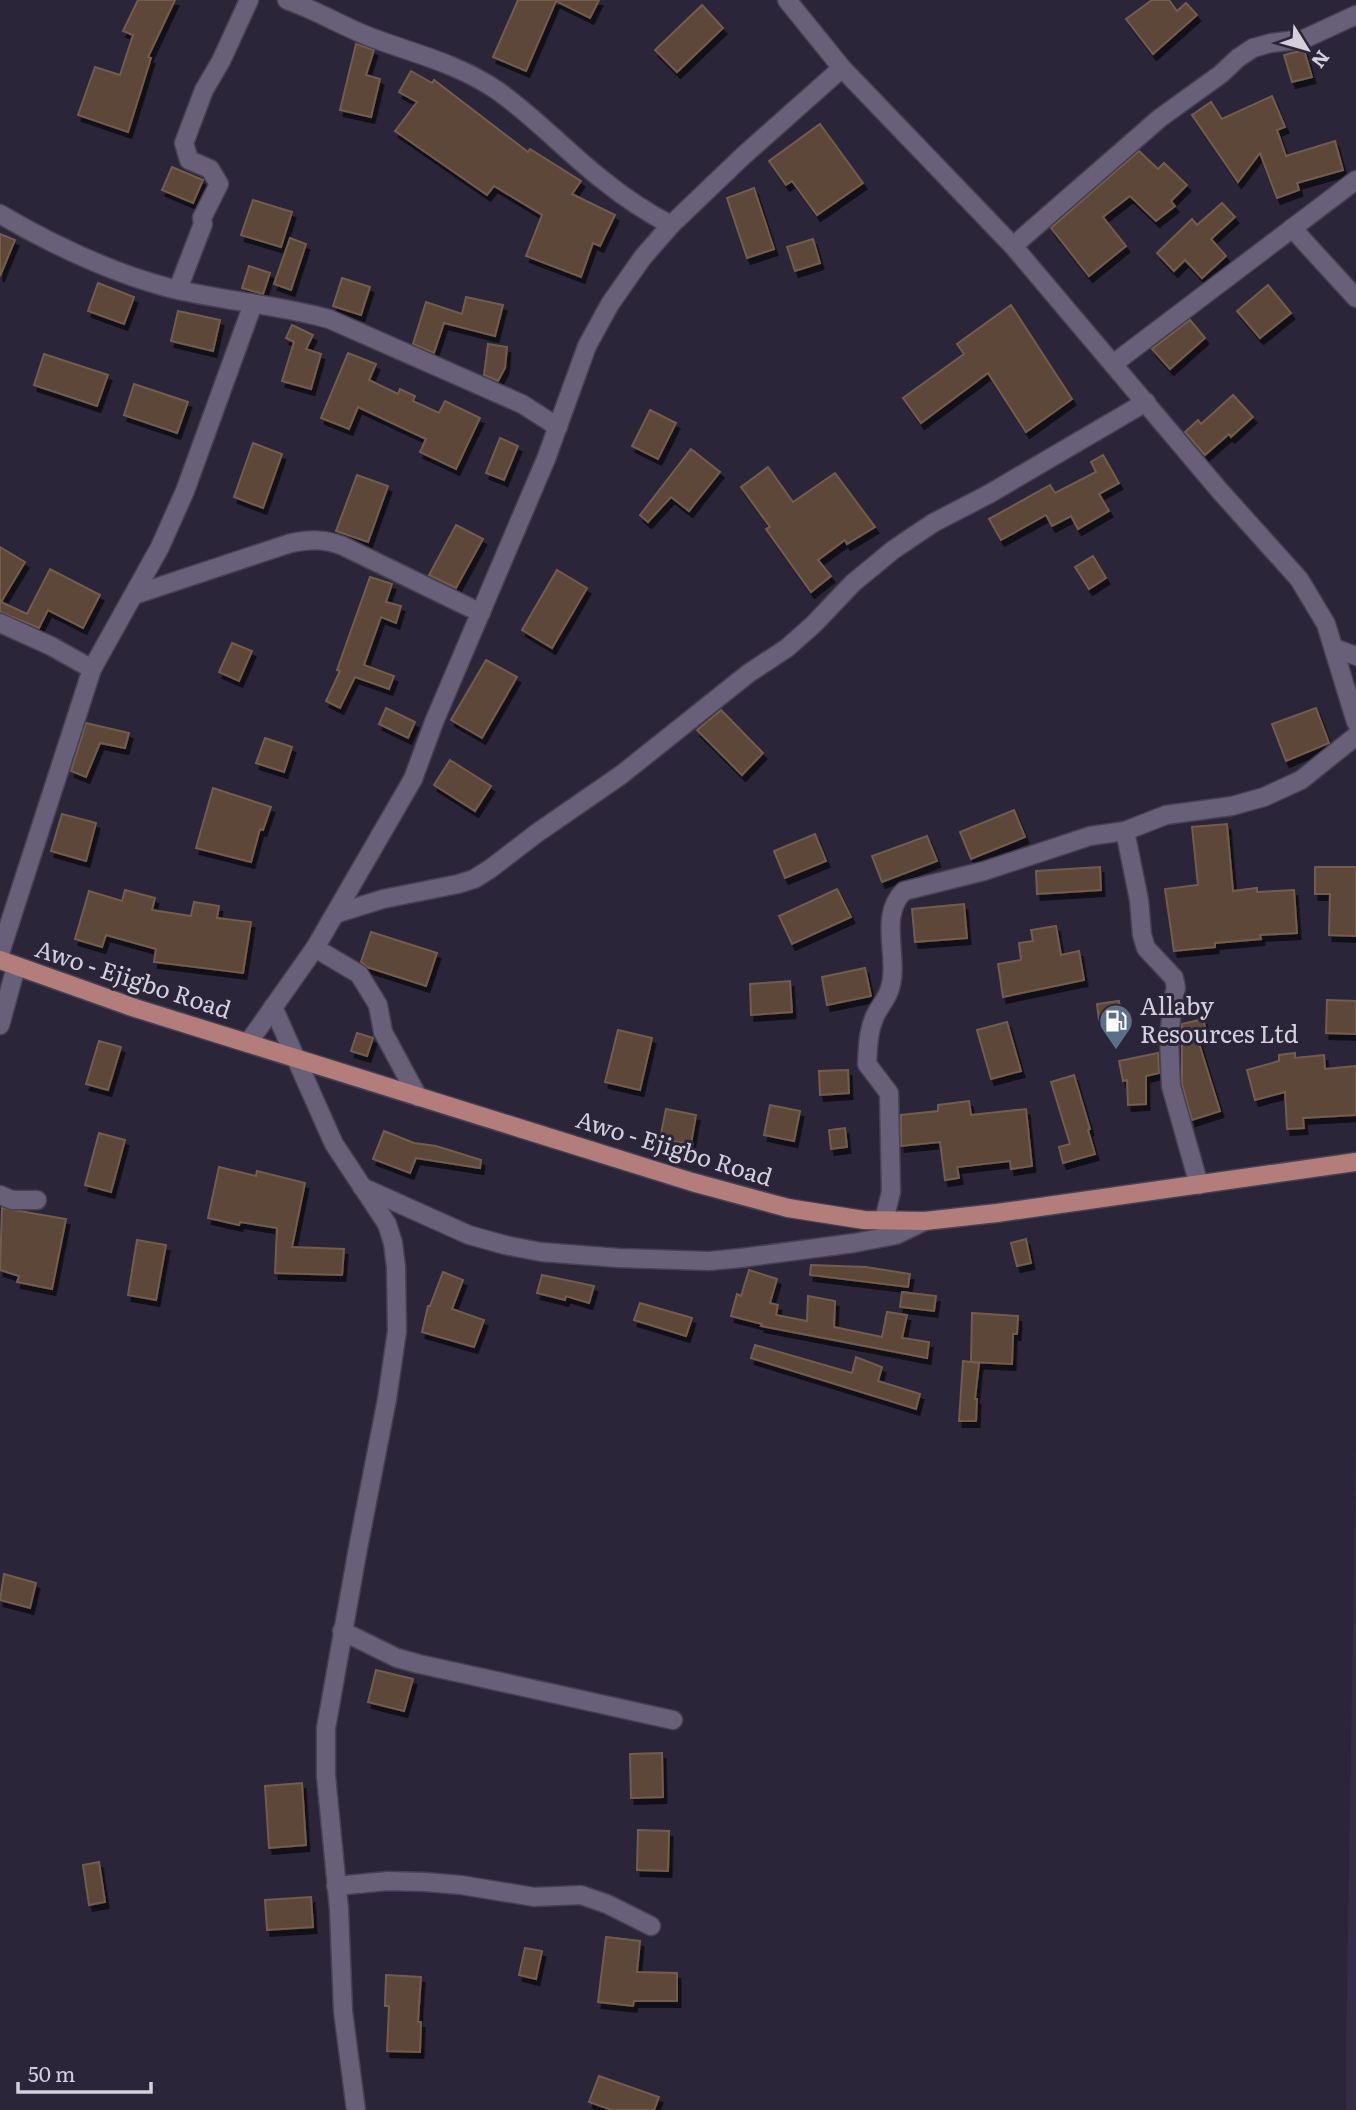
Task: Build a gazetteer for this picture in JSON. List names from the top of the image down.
{
  "streets": {
    "main road": ["Awo - Ejigbo Road"]
  },
  "places": {
    "fuel station": ["Allaby Resources Ltd"]
  },
  "scale_bar": "50 m",
  "north": "bottom right"
}
